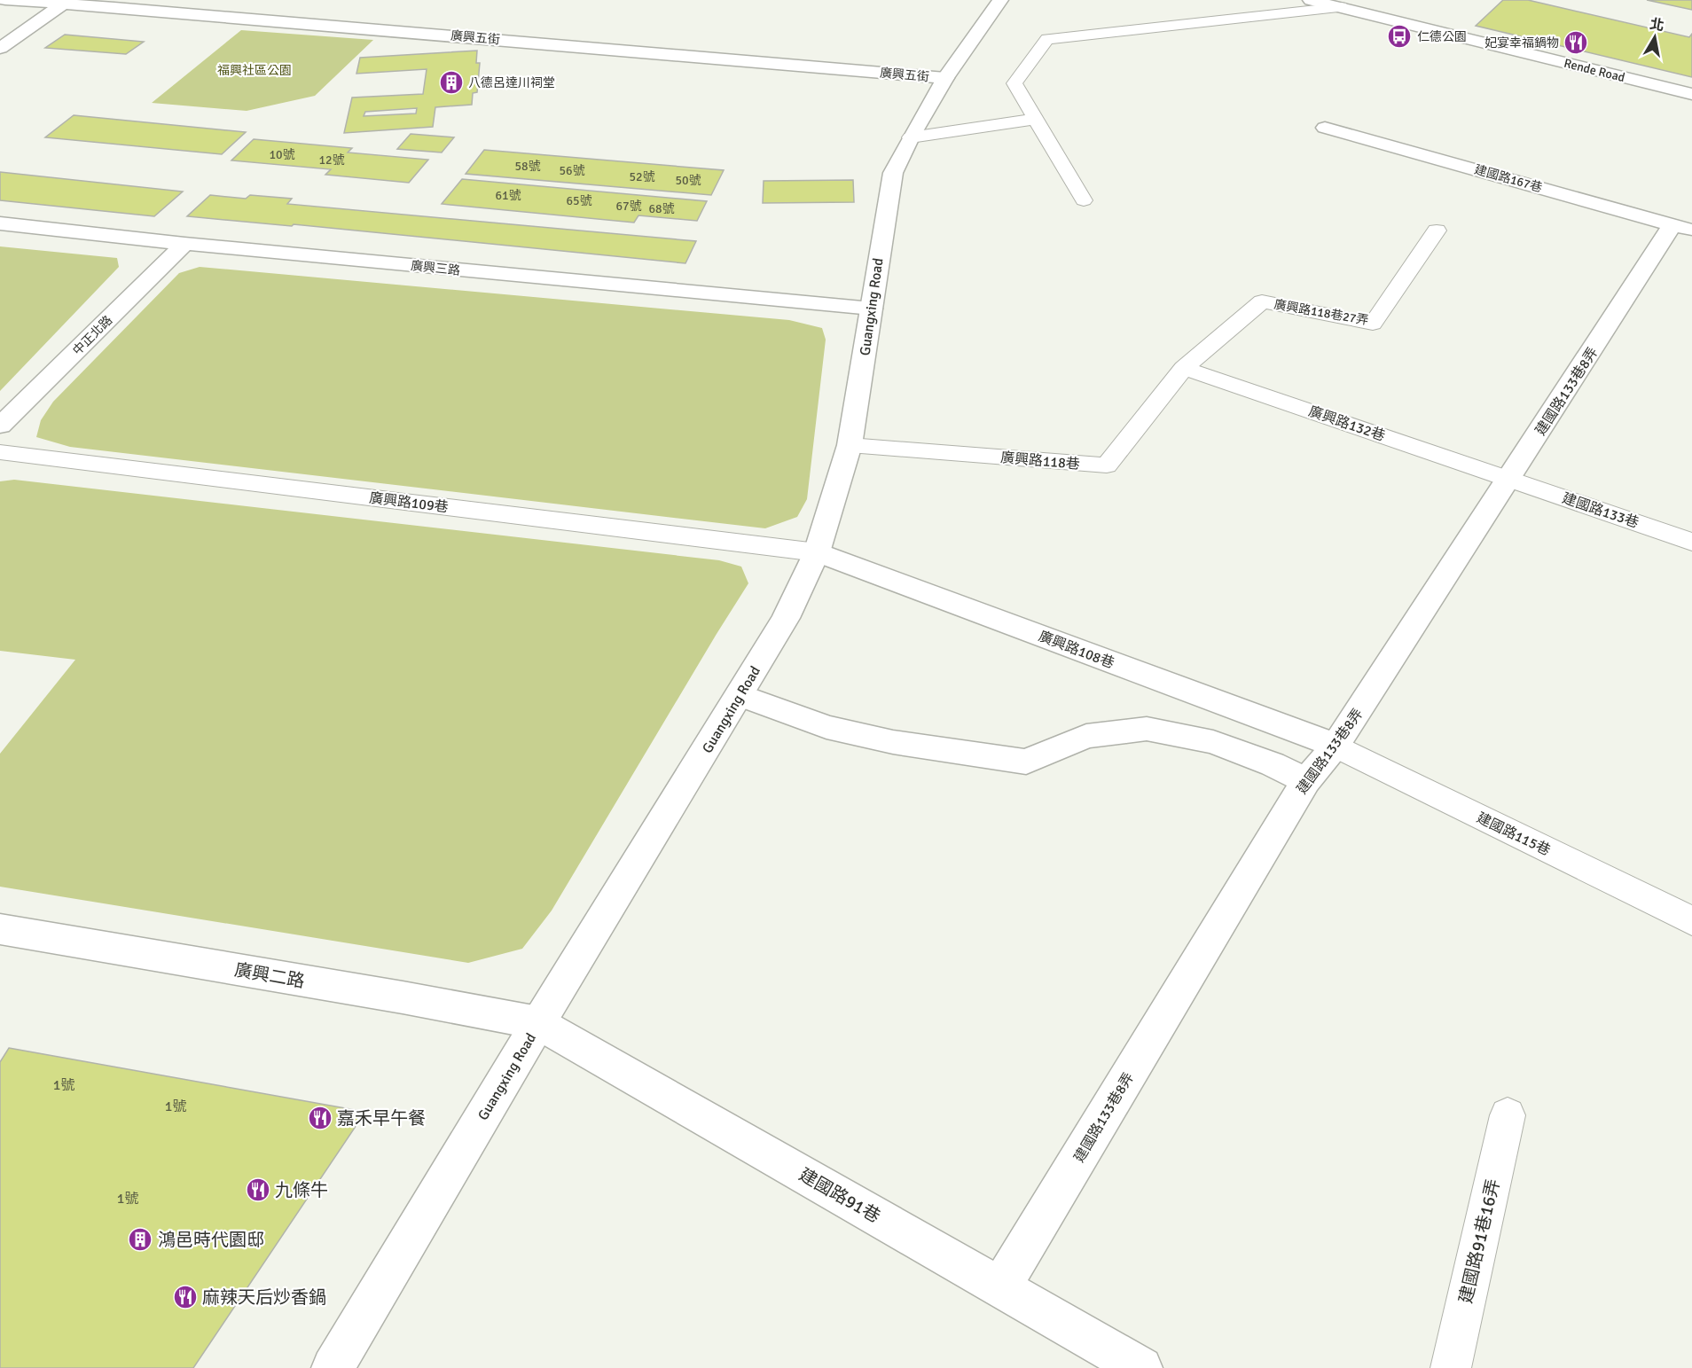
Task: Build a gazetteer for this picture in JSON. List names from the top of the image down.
{
  "streets": {
    "street": [
      "廣興五街",
      "Rende Road",
      "建國路167巷",
      "廣興三路",
      "Guangxing Road",
      "中正北路",
      "建國路133巷8弄",
      "廣興路108巷",
      "廣興二路",
      "建國路91巷"
    ],
    "lane": [
      "廣興路118巷27弄",
      "廣興路132巷",
      "廣興路118巷",
      "廣興路109巷",
      "建國路133巷",
      "建國路115巷",
      "建國路91巷16弄"
    ]
  },
  "crossings": [
    ["廣興五街", "Guangxing Road"],
    ["建國路167巷", "建國路133巷8弄"],
    ["廣興三路", "Guangxing Road"],
    ["廣興三路", "中正北路"],
    ["Guangxing Road", "廣興路118巷"],
    ["Guangxing Road", "廣興路109巷"],
    ["Guangxing Road", "廣興路108巷"],
    ["Guangxing Road", "廣興二路"],
    ["Guangxing Road", "建國路91巷"],
    ["廣興路118巷27弄", "廣興路132巷"],
    ["廣興路118巷27弄", "廣興路118巷"],
    ["建國路133巷8弄", "廣興路132巷"],
    ["建國路133巷8弄", "建國路133巷"],
    ["建國路133巷8弄", "廣興路108巷"],
    ["建國路133巷8弄", "建國路115巷"],
    ["建國路133巷8弄", "建國路91巷"],
    ["廣興路132巷", "廣興路118巷"],
    ["廣興路132巷", "建國路133巷"],
    ["廣興路109巷", "廣興路108巷"],
    ["廣興路108巷", "建國路115巷"],
    ["廣興二路", "建國路91巷"]
  ],
  "parks": ["福興社區公園"],
  "places": {
    "bus stop": ["仁德公園"],
    "restaurant": [
      "妃宴幸福鍋物",
      "嘉禾早午餐",
      "九條牛",
      "麻辣天后炒香鍋"
    ],
    "building": ["八德呂達川祠堂", "鴻邑時代園邸"]
  },
  "house_numbers": [
    "10號",
    "12號",
    "58號",
    "56號",
    "52號",
    "50號",
    "61號",
    "65號",
    "67號",
    "68號",
    "1號",
    "1號",
    "1號"
  ],
  "north": "top"
}
